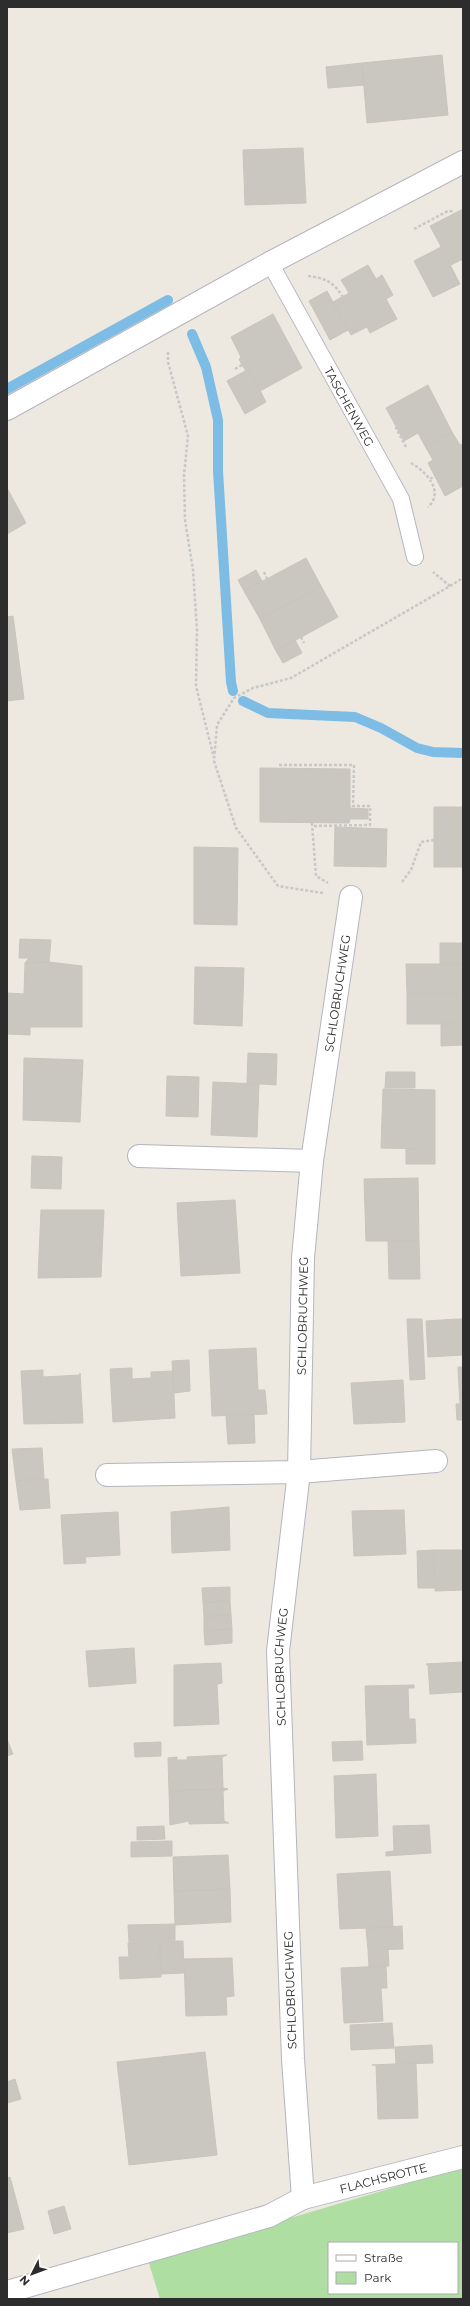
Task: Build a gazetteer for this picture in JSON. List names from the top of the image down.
{
  "streets": {
    "street": ["SCHLOBRUCHWEG", "FLACHSROTTE"],
    "lane": ["TASCHENWEG"]
  },
  "crossings": [
    ["SCHLOBRUCHWEG", "FLACHSROTTE"]
  ],
  "legend": ["Straße", "Park"],
  "north": "bottom left"
}
